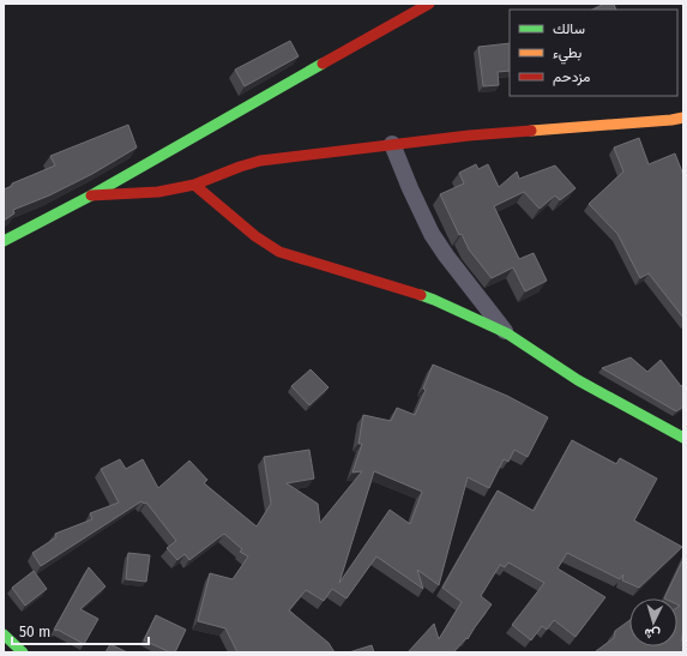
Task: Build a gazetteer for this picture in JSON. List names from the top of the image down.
{
  "legend": ["سالك", "بطيء", "مزدحم"],
  "scale_bar": "50 m",
  "north": "bottom"
}
